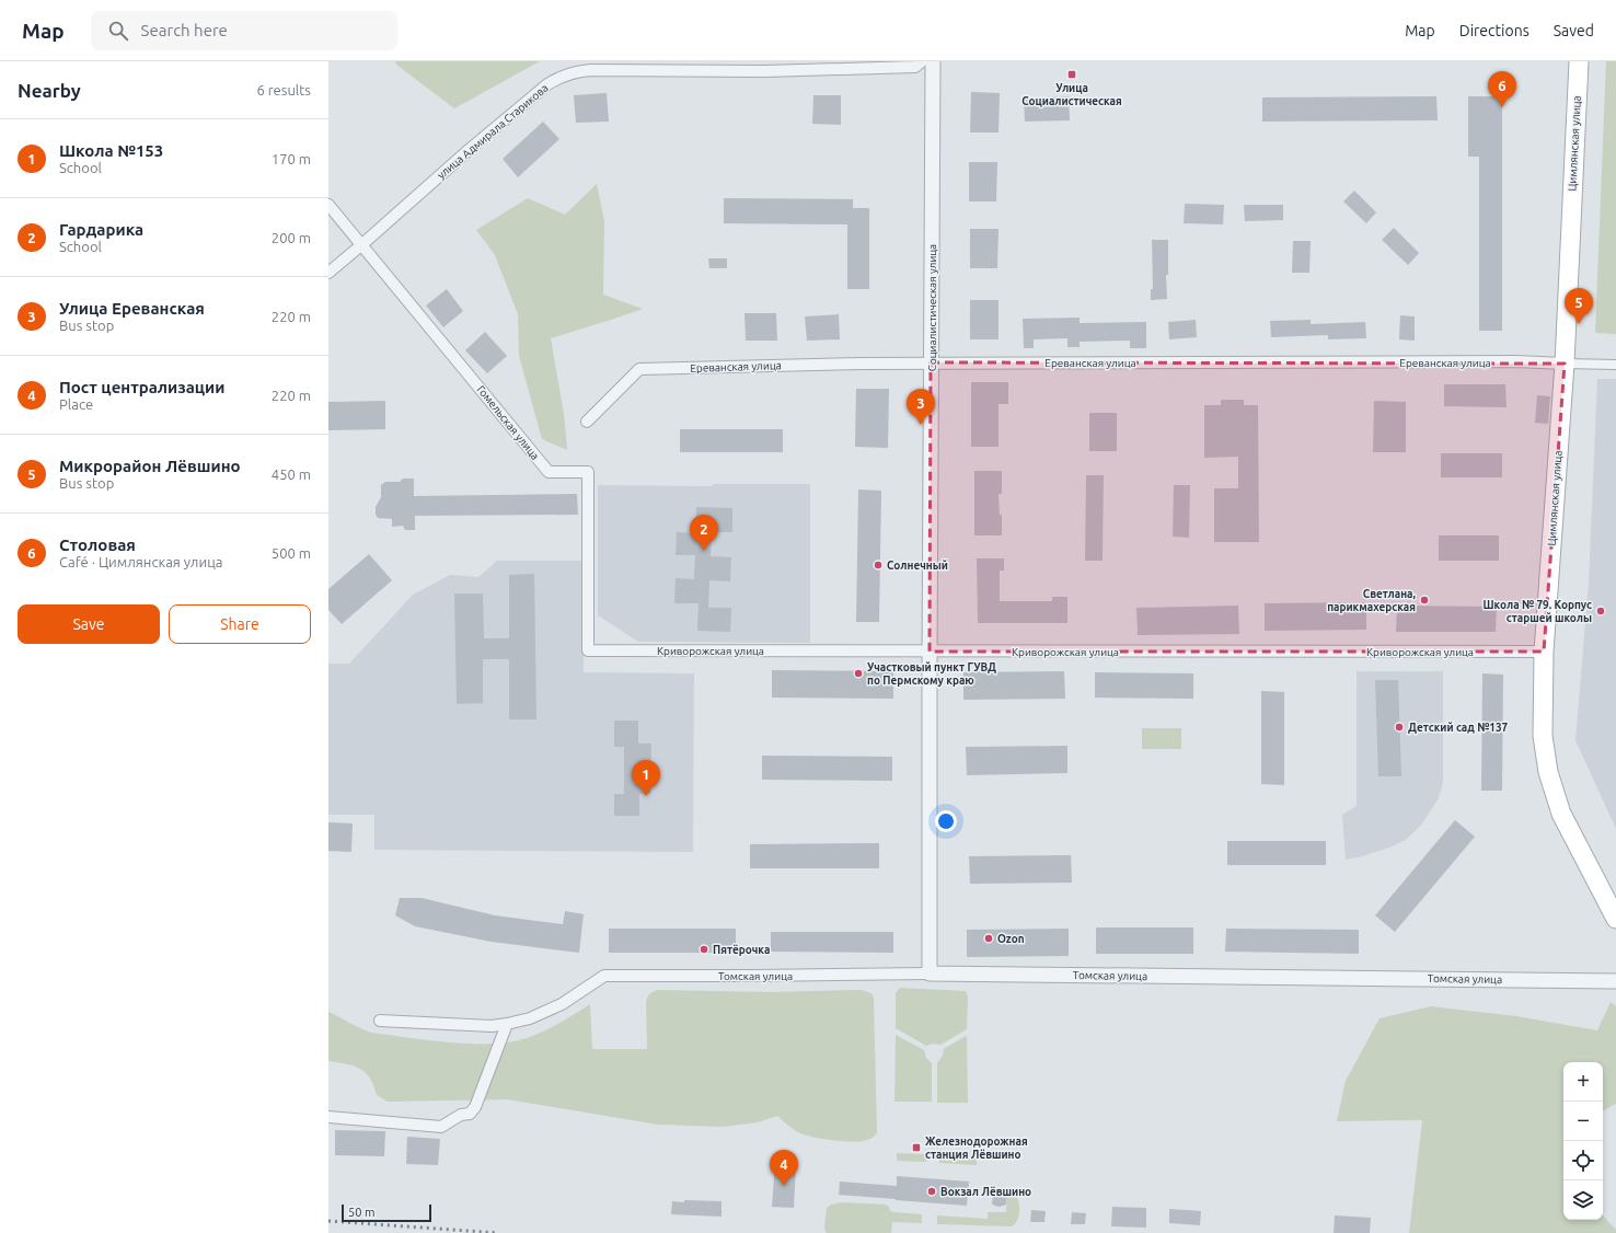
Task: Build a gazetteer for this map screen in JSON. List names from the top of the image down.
{
  "streets": {
    "main road": ["Цимлянская улица"],
    "street": [
      "улица Адмирала Старикова",
      "Социалистическая улица",
      "Ереванская улица",
      "Гомельская улица",
      "Криворожская улица",
      "Томская улица"
    ]
  },
  "crossings": [
    ["улица Адмирала Старикова", "Гомельская улица"],
    ["Цимлянская улица", "Ереванская улица"],
    ["Цимлянская улица", "Криворожская улица"],
    ["Социалистическая улица", "Ереванская улица"],
    ["Социалистическая улица", "Криворожская улица"],
    ["Социалистическая улица", "Томская улица"],
    ["Гомельская улица", "Криворожская улица"]
  ],
  "places": {
    "transit": ["Улица Социалистическая", "Железнодорожная станция Лёвшино"],
    "other": [
      "Солнечный",
      "Светлана, парикмахерская",
      "Школа № 79. Корпус старшей школы",
      "Участковый пункт ГУВД по Пермскому краю",
      "Детский сад №137",
      "Ozon",
      "Пятёрочка",
      "Вокзал Лёвшино"
    ]
  },
  "scale_bar": "50 m",
  "page": {
    "header": "Map",
    "search": "Search here",
    "nav": ["Map", "Directions", "Saved"],
    "heading": ["Nearby", "6 results"],
    "pins": [
      "6",
      "5",
      "3",
      "2",
      "1",
      "4"
    ],
    "list": [
      {
        "mark": "1",
        "name": "Школа №153",
        "note": "School",
        "value": "170 m"
      },
      {
        "mark": "2",
        "name": "Гардарика",
        "note": "School",
        "value": "200 m"
      },
      {
        "mark": "3",
        "name": "Улица Ереванская",
        "note": "Bus stop",
        "value": "220 m"
      },
      {
        "mark": "4",
        "name": "Пост централизации",
        "note": "Place",
        "value": "220 m"
      },
      {
        "mark": "5",
        "name": "Микрорайон Лёвшино",
        "note": "Bus stop",
        "value": "450 m"
      },
      {
        "mark": "6",
        "name": "Столовая",
        "note": "Café · Цимлянская улица",
        "value": "500 m"
      }
    ],
    "buttons": ["Save", "Share"],
    "map_buttons": ["+", "−"],
    "scale": "50 m"
  }
}
